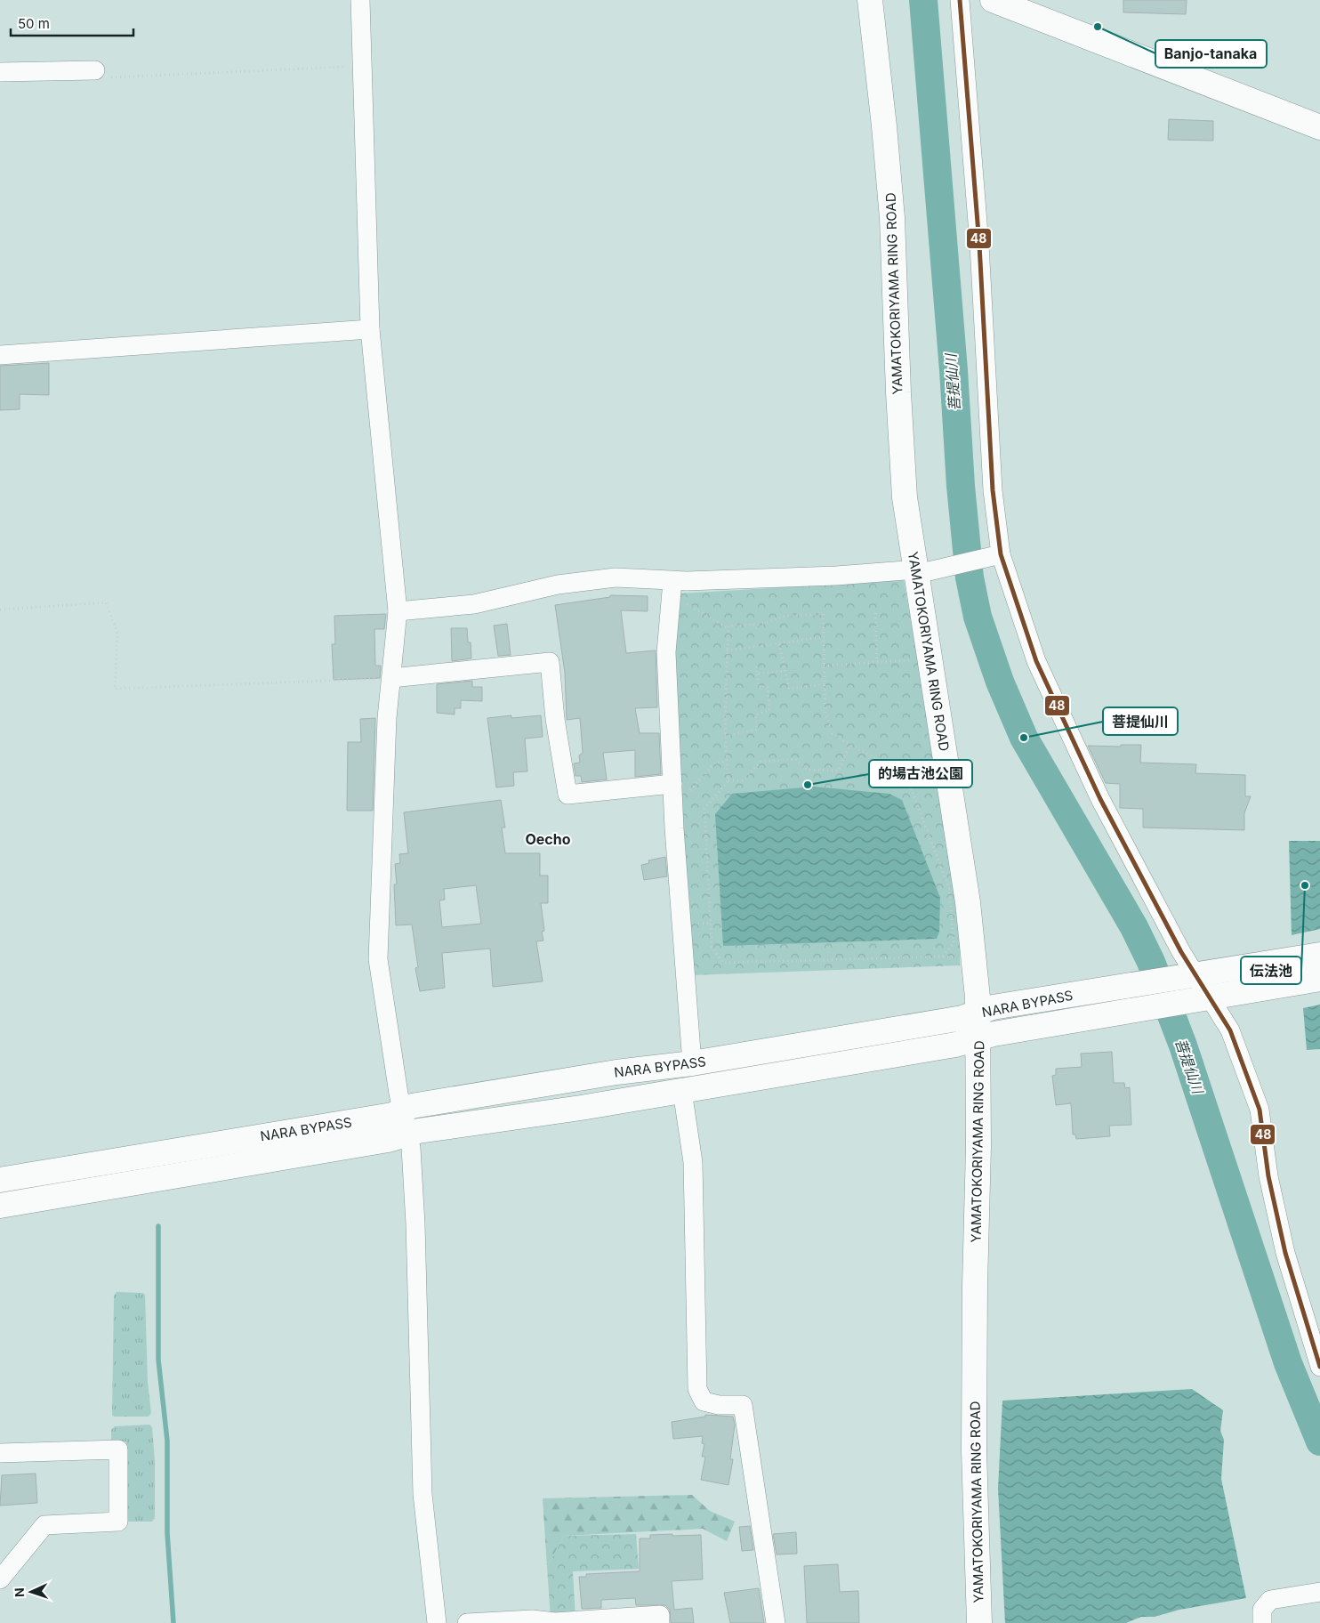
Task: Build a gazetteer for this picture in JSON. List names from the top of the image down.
{
  "streets": {
    "main road": ["YAMATOKORIYAMA RING ROAD", "NARA BYPASS"]
  },
  "crossings": [
    ["YAMATOKORIYAMA RING ROAD", "NARA BYPASS"]
  ],
  "districts": ["Oecho"],
  "water": ["菩提仙川"],
  "places": [
    "Banjo-tanaka",
    "菩提仙川",
    "的場古池公園",
    "伝法池"
  ],
  "lines": ["transit line 48"],
  "scale_bar": "50 m",
  "north": "left"
}
